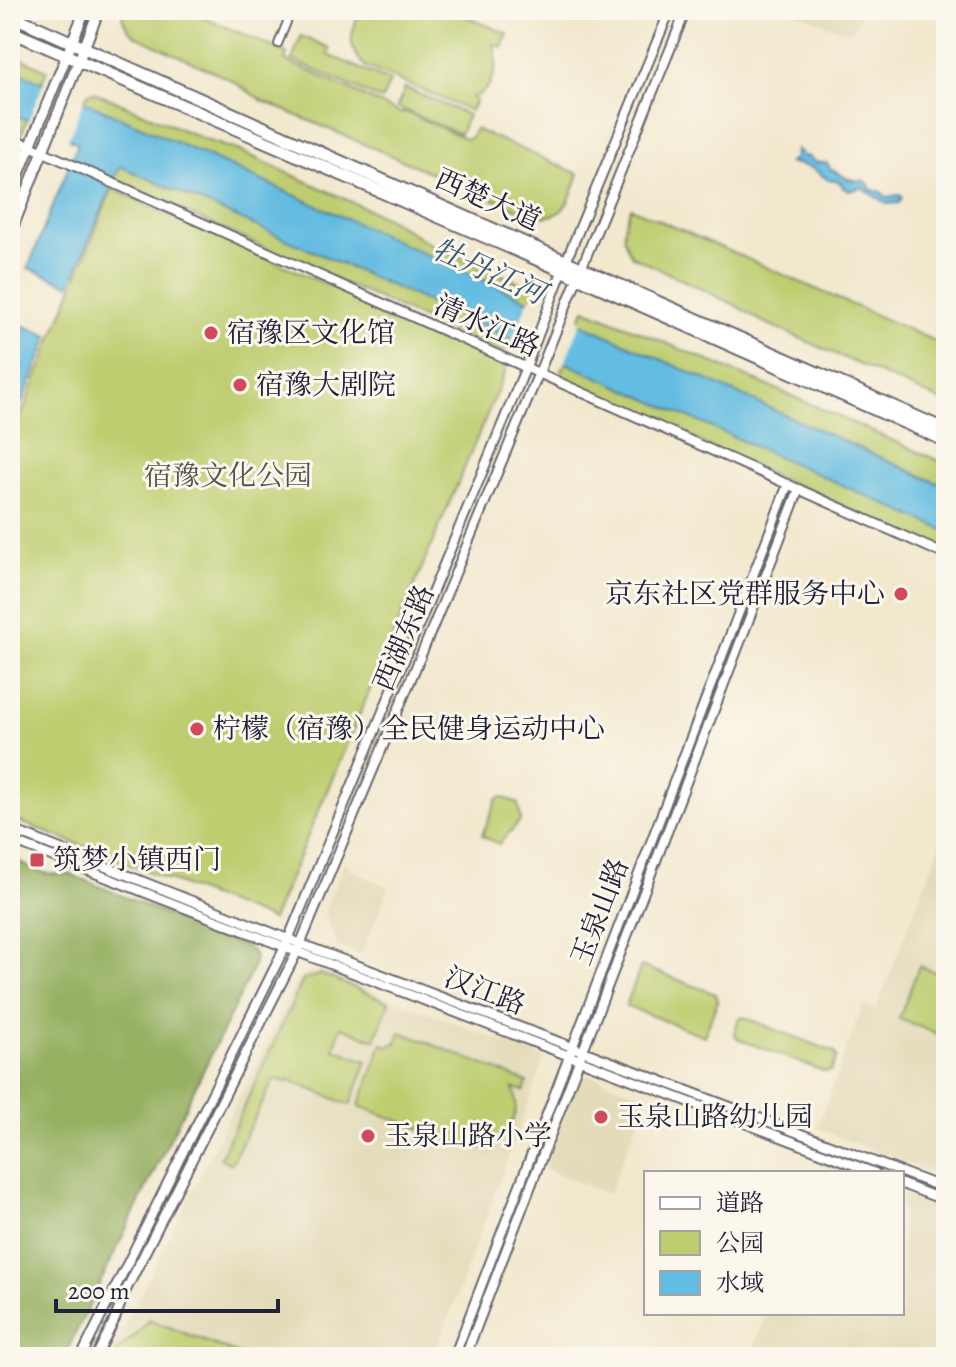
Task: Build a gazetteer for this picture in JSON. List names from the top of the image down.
{
  "streets": {
    "highway": ["西楚大道"],
    "street": [
      "清水江路",
      "西湖东路",
      "玉泉山路",
      "汉江路"
    ]
  },
  "crossings": [
    ["西楚大道", "西湖东路"],
    ["清水江路", "西湖东路"],
    ["清水江路", "玉泉山路"],
    ["西湖东路", "汉江路"],
    ["玉泉山路", "汉江路"]
  ],
  "water": ["牡丹江河"],
  "parks": ["宿豫文化公园"],
  "places": {
    "other": [
      "宿豫区文化馆",
      "宿豫大剧院",
      "京东社区党群服务中心",
      "柠檬（宿豫）全民健身运动中心",
      "玉泉山路幼儿园",
      "玉泉山路小学"
    ],
    "transit": ["筑梦小镇西门"]
  },
  "legend": ["道路", "公园", "水域"],
  "scale_bar": "200 m"
}
